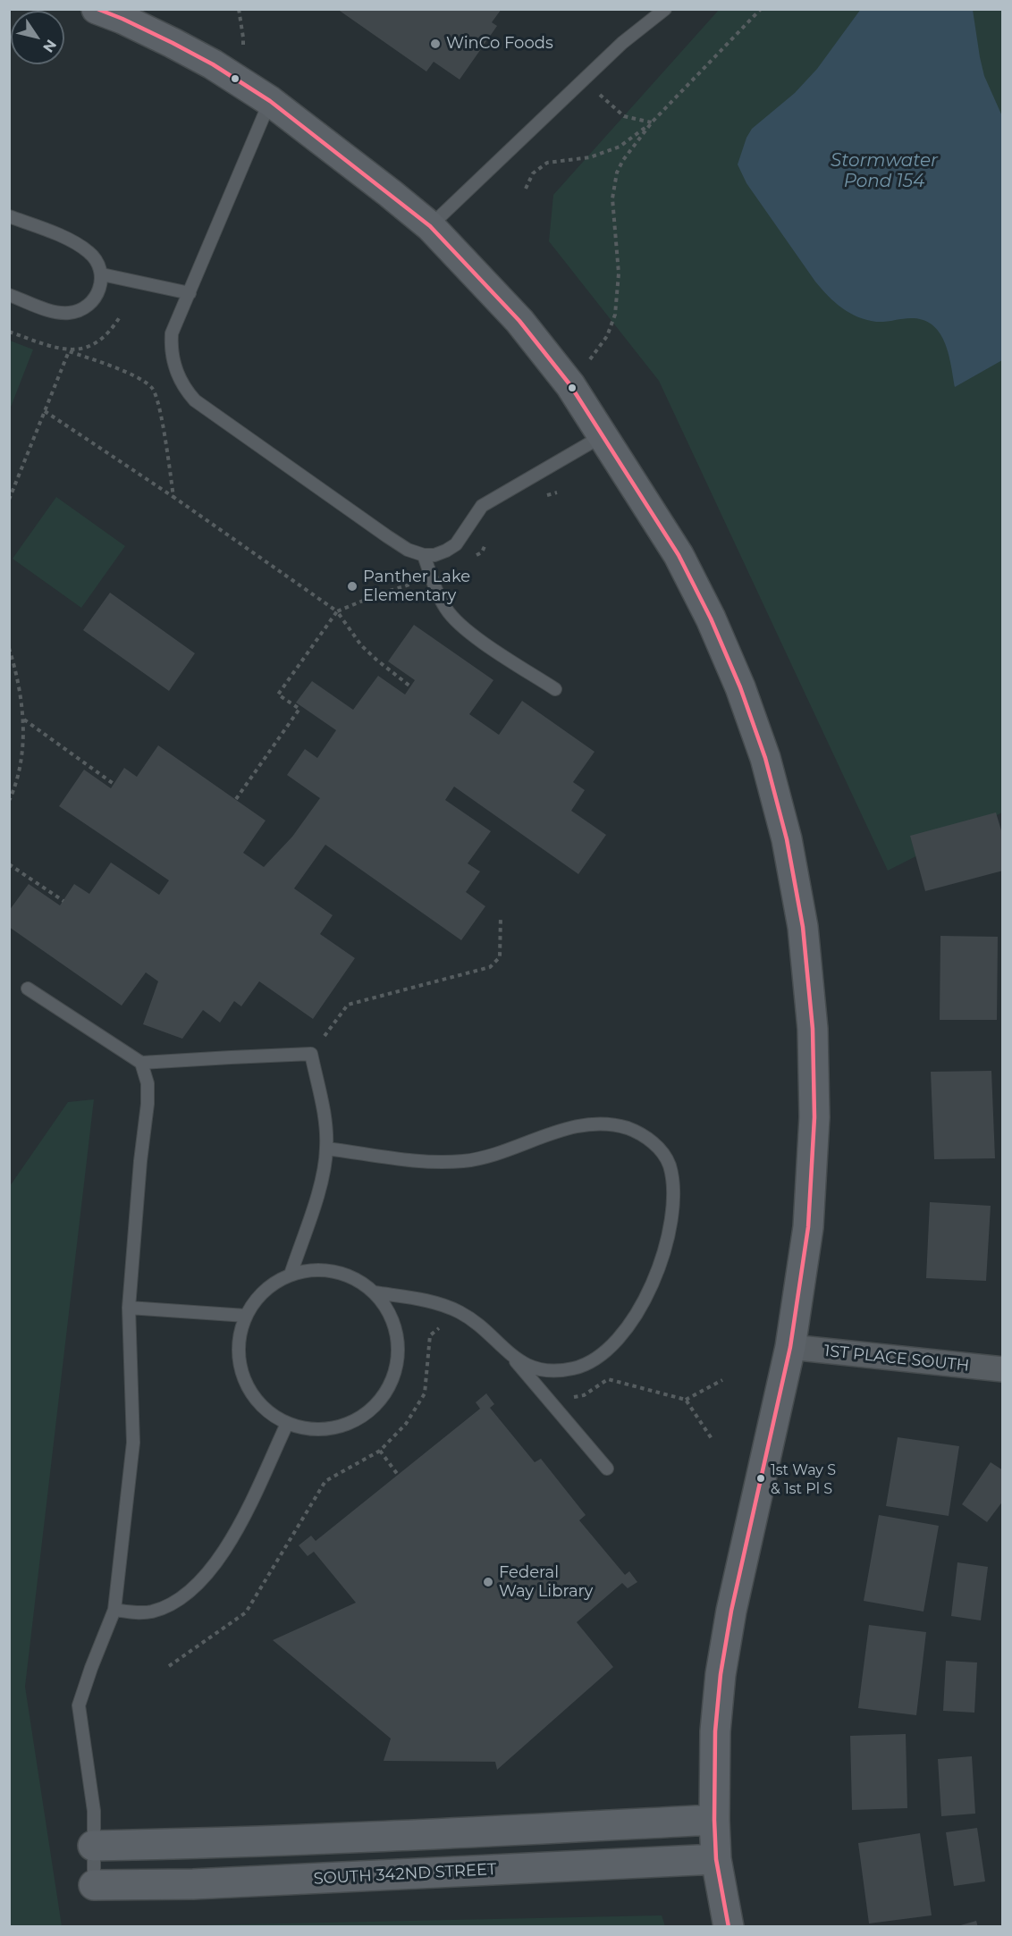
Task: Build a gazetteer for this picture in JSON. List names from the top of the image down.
{
  "streets": {
    "main road": ["SOUTH 342ND STREET"],
    "street": ["1ST PLACE SOUTH"]
  },
  "water": ["Stormwater Pond 154"],
  "places": [
    "WinCo Foods",
    "Panther Lake Elementary",
    "1st Way S & 1st Pl S",
    "Federal Way Library"
  ],
  "north": "bottom right"
}
